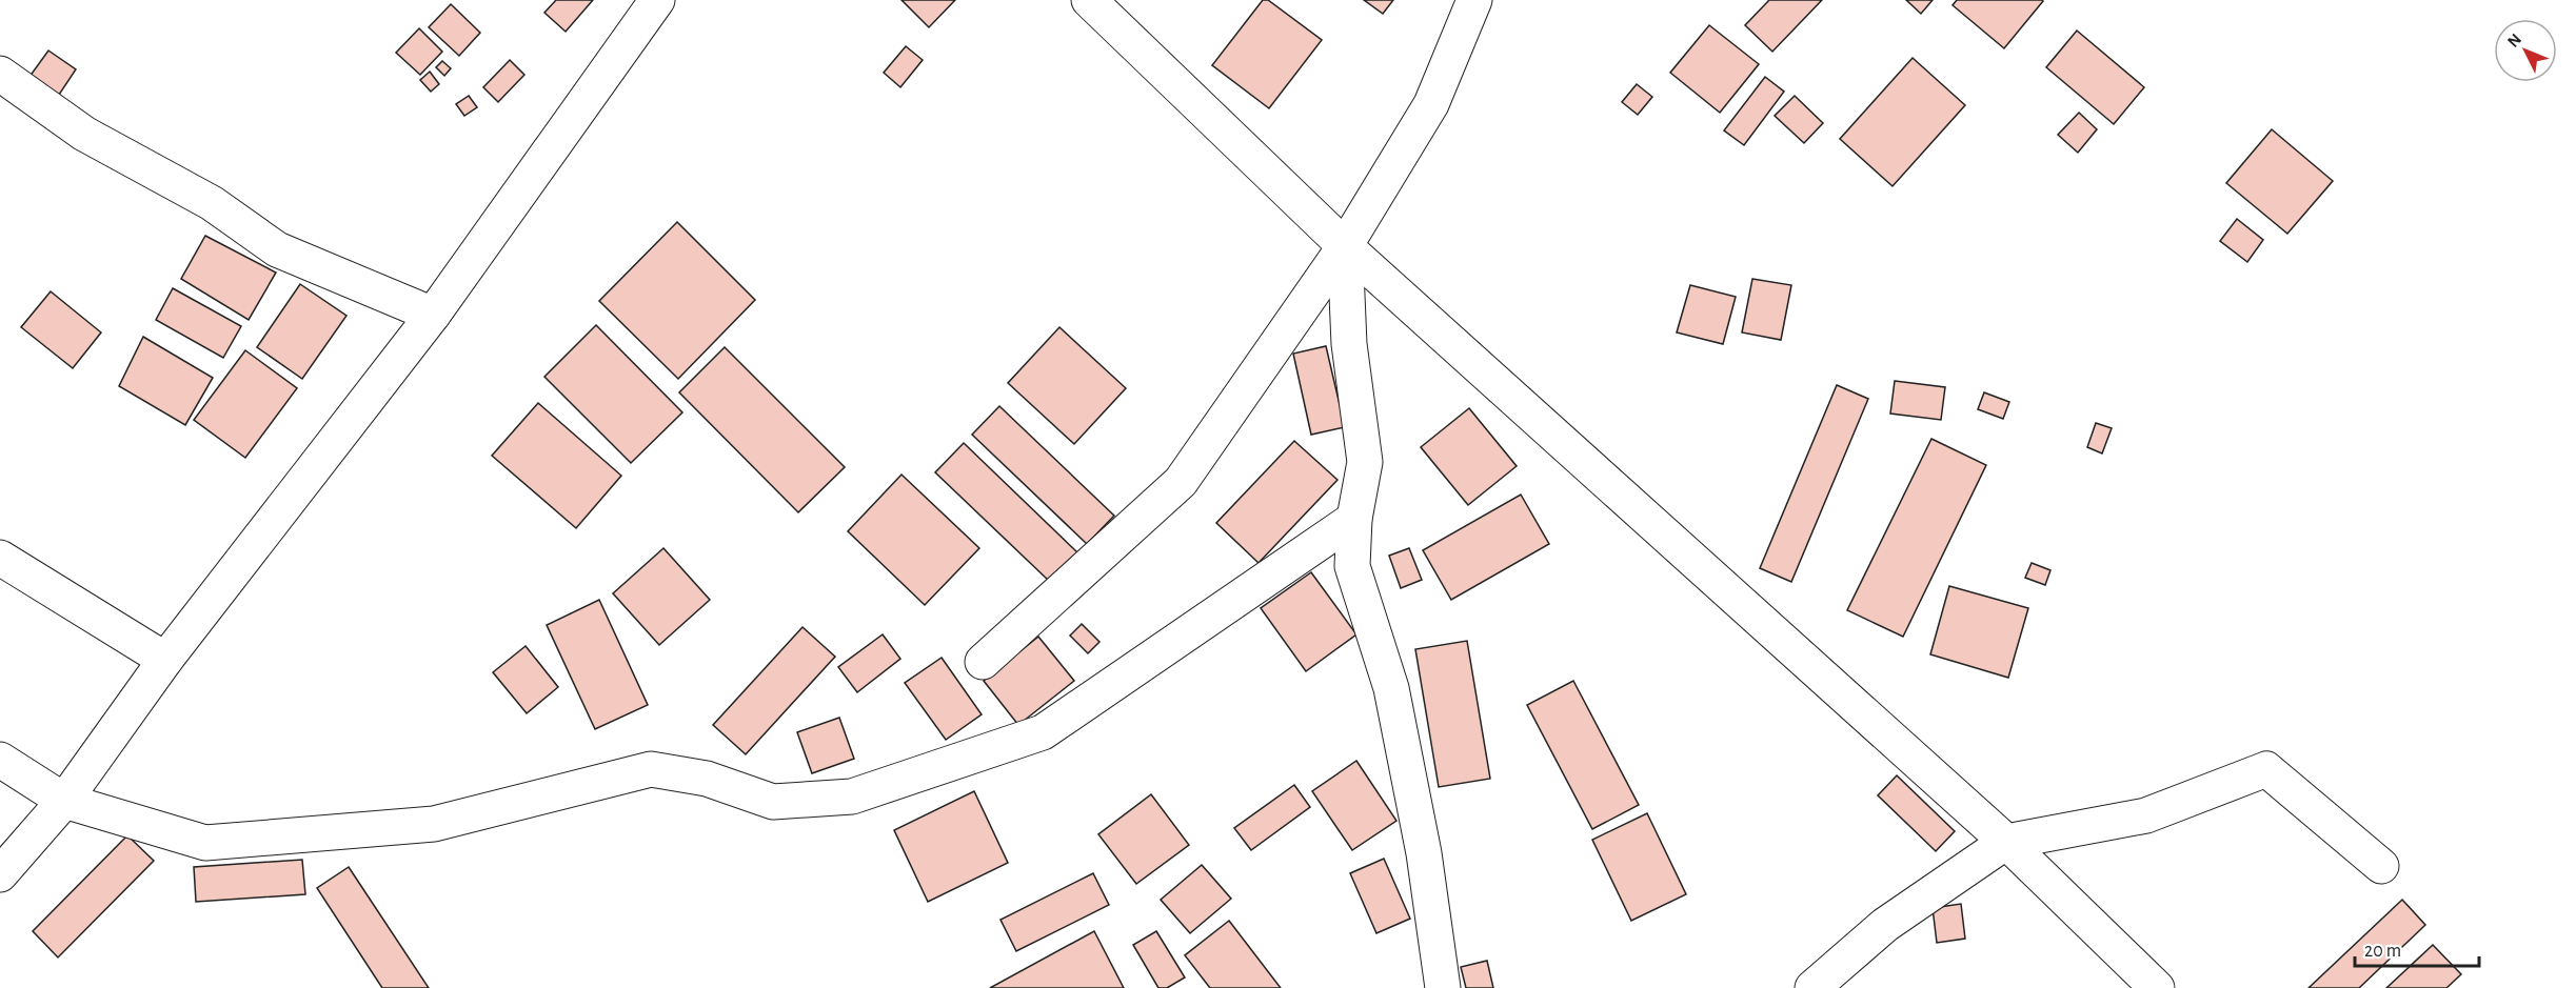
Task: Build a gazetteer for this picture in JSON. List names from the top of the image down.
{
  "scale_bar": "20 m",
  "north": "top left"
}
